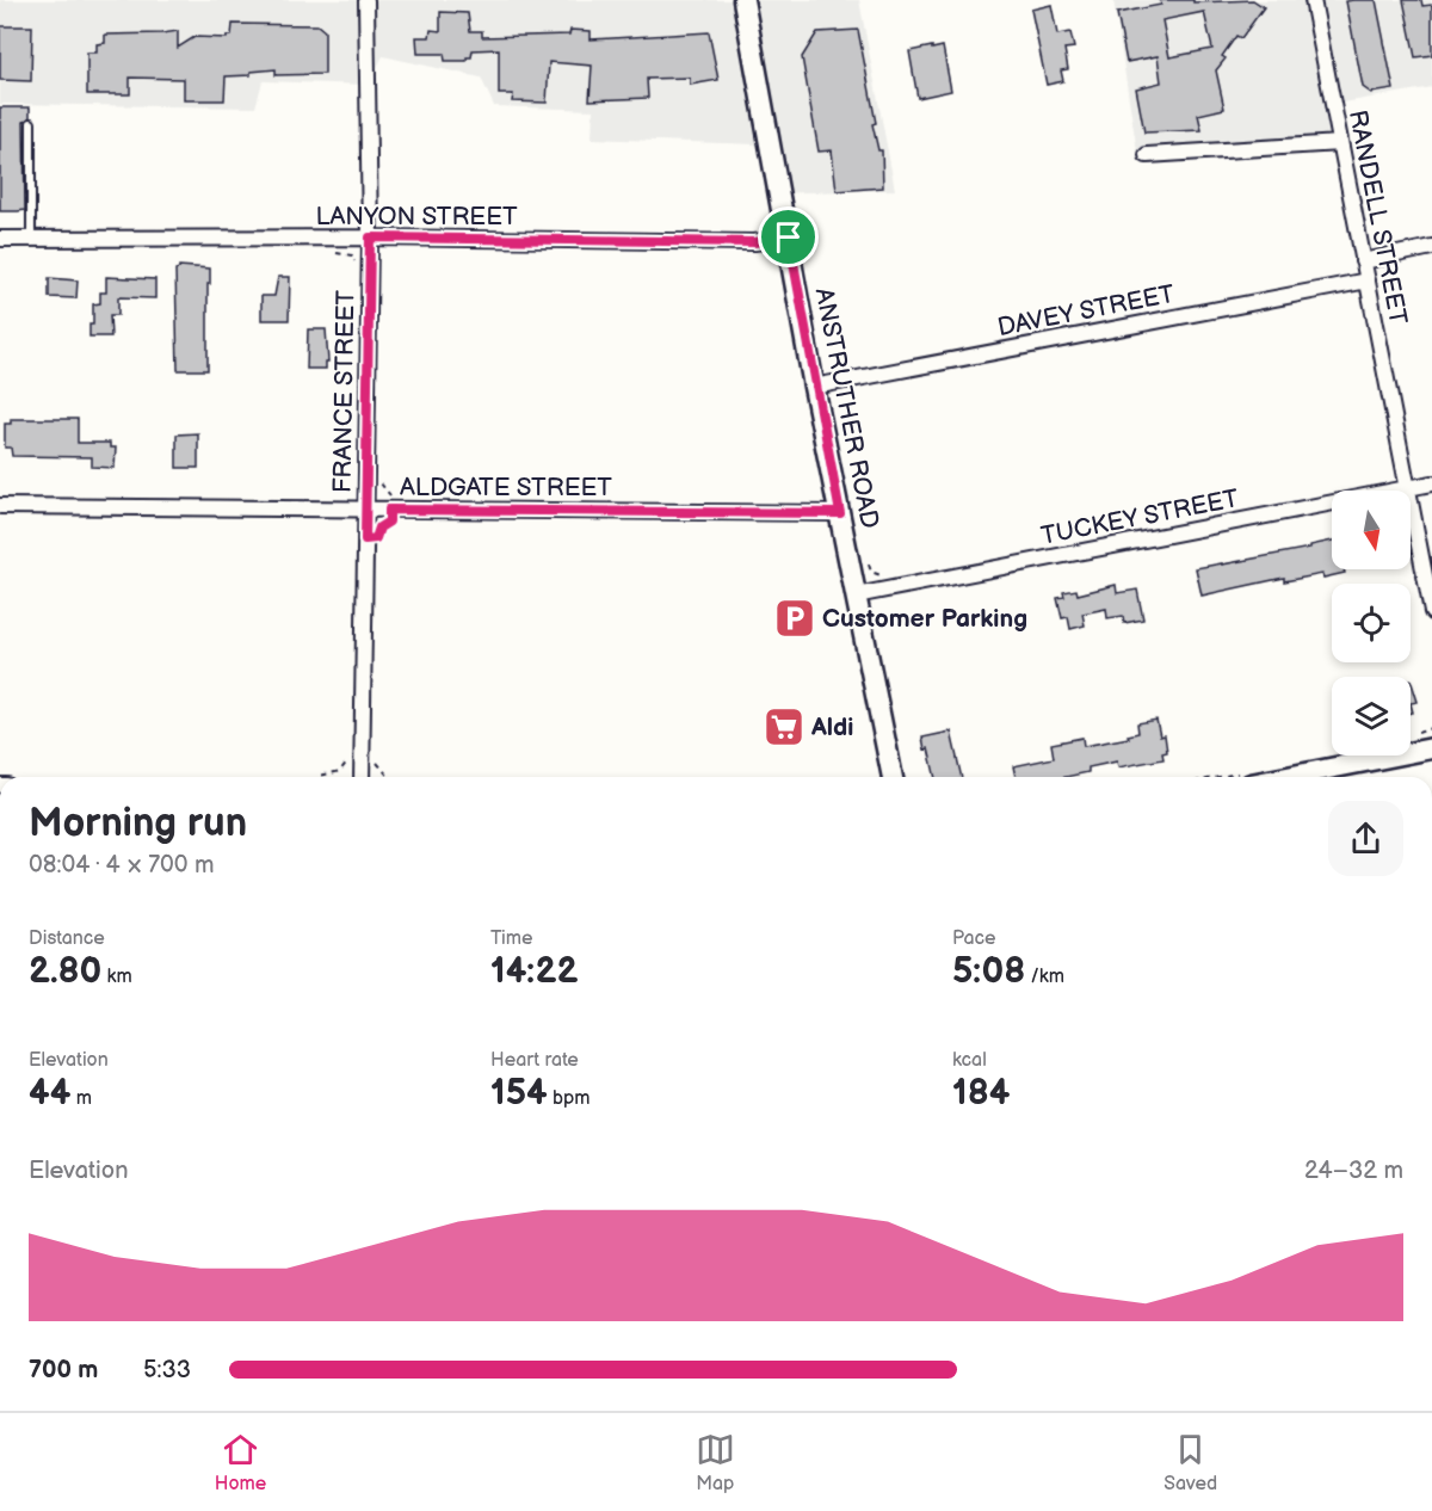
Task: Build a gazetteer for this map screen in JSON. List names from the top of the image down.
{
  "streets": {
    "main road": ["ANSTRUTHER ROAD"],
    "street": [
      "LANYON STREET",
      "RANDELL STREET",
      "DAVEY STREET",
      "FRANCE STREET",
      "ALDGATE STREET",
      "TUCKEY STREET"
    ]
  },
  "crossings": [
    ["LANYON STREET", "FRANCE STREET"],
    ["LANYON STREET", "ANSTRUTHER ROAD"],
    ["RANDELL STREET", "DAVEY STREET"],
    ["RANDELL STREET", "TUCKEY STREET"],
    ["DAVEY STREET", "ANSTRUTHER ROAD"],
    ["FRANCE STREET", "ALDGATE STREET"],
    ["ANSTRUTHER ROAD", "ALDGATE STREET"],
    ["ANSTRUTHER ROAD", "TUCKEY STREET"]
  ],
  "places": {
    "parking": ["Customer Parking"],
    "supermarket": ["Aldi"]
  },
  "north": "bottom",
  "page": {
    "heading": ["Morning run", "08:04 · 4 × 700 m"],
    "stats": [
      ["Distance", "2.80 km"],
      ["Time", "14:22"],
      ["Pace", "5:08 /km"],
      ["Elevation", "44 m"],
      ["Heart rate", "154 bpm"],
      ["kcal", "184"]
    ],
    "chart": ["Elevation", "24–32 m"],
    "list": [
      {
        "name": "700 m",
        "note": "5:33"
      }
    ],
    "tabs": ["Home", "Map", "Saved"]
  }
}
